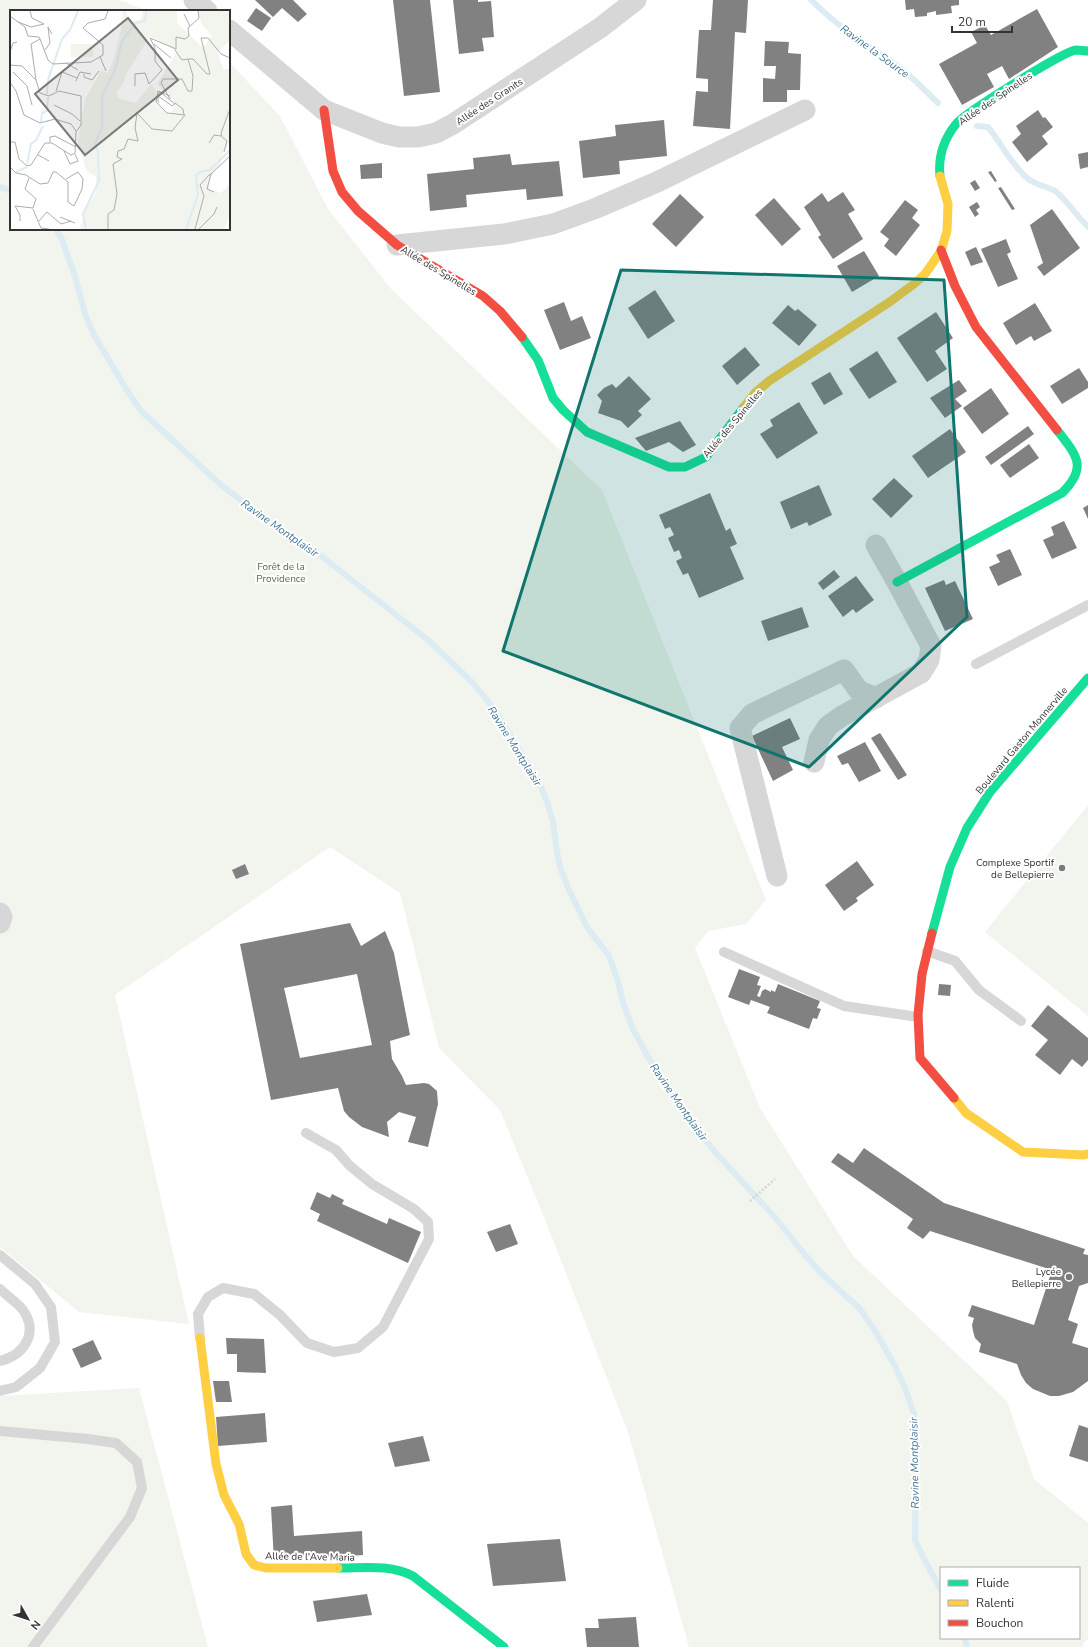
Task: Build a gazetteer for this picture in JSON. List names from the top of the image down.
{
  "streets": {
    "street": [
      "Allée des Spinelles",
      "Allée des Granits",
      "Boulevard Gaston Monnerville",
      "Allée de l'Ave Maria"
    ]
  },
  "crossings": [
    ["Allée des Spinelles", "Allée des Granits"]
  ],
  "water": ["Ravine la Source", "Ravine Montplaisir"],
  "parks": ["Forêt de la Providence"],
  "places": ["Complexe Sportif de Bellepierre", "Lycée Bellepierre"],
  "legend": ["Fluide", "Ralenti", "Bouchon"],
  "scale_bar": "20 m",
  "north": "bottom right"
}
